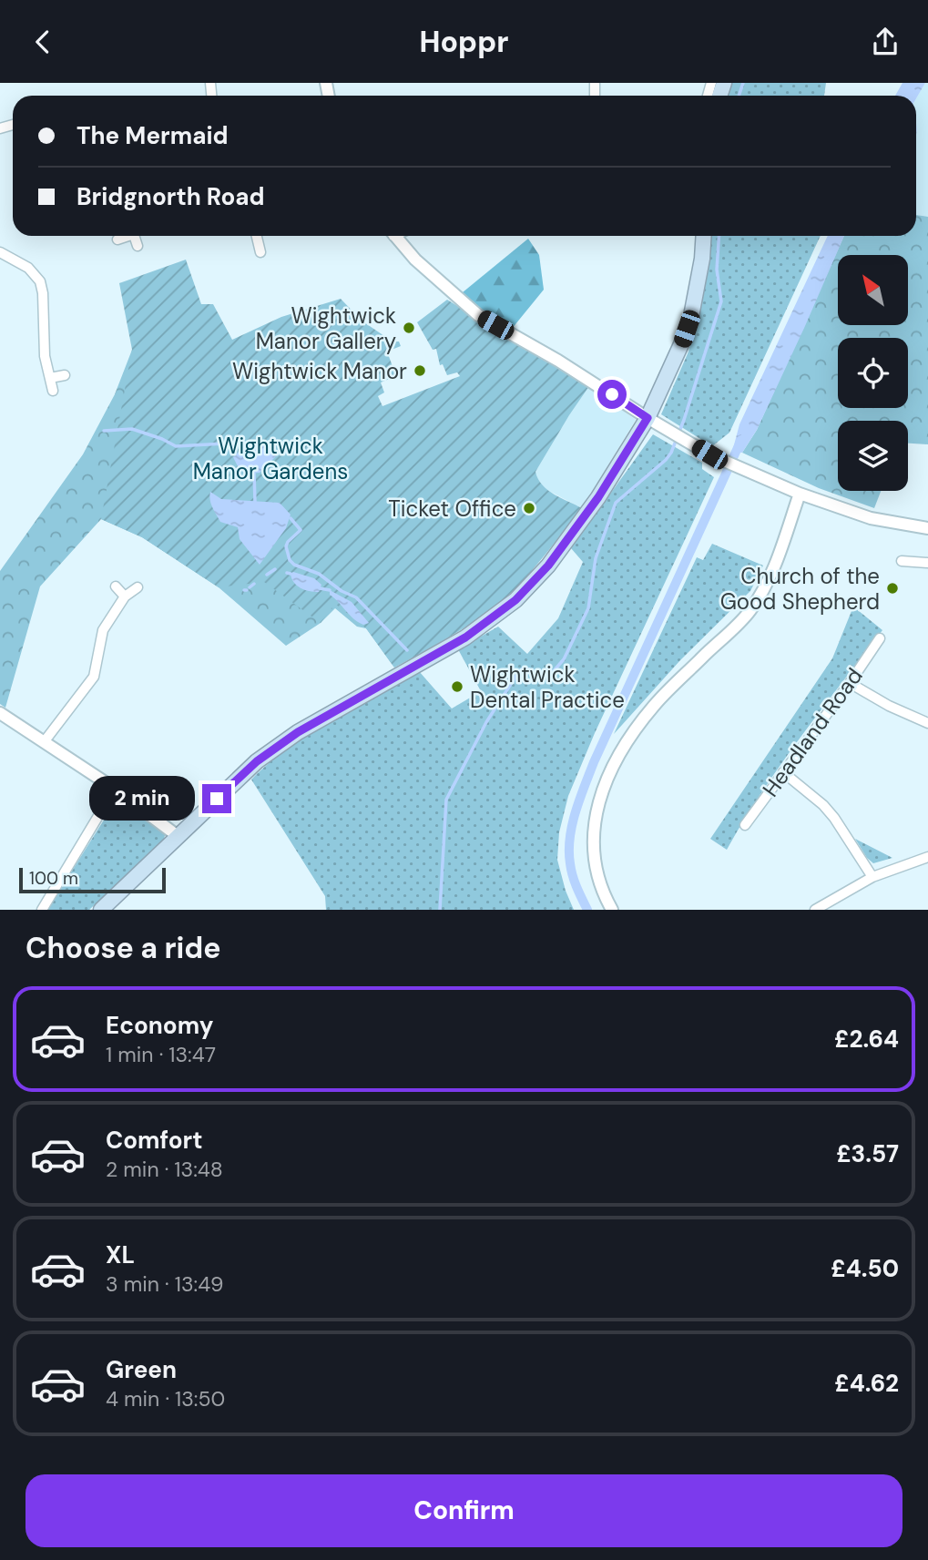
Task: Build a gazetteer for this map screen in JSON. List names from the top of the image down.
{
  "streets": {
    "street": ["Headland Road"]
  },
  "parks": ["Wightwick Manor Gardens"],
  "places": [
    "Wightwick Manor Gallery",
    "Wightwick Manor",
    "Ticket Office",
    "Church of the Good Shepherd",
    "Wightwick Dental Practice"
  ],
  "scale_bar": "100 m",
  "north": "top left",
  "page": {
    "header": "Hoppr",
    "banner": ["The Mermaid", "Bridgnorth Road"],
    "bubble": "2 min",
    "scale": "100 m",
    "heading": "Choose a ride",
    "list": [
      {
        "name": "Economy",
        "note": "1 min · 13:47",
        "value": "£2.64"
      },
      {
        "name": "Comfort",
        "note": "2 min · 13:48",
        "value": "£3.57"
      },
      {
        "name": "XL",
        "note": "3 min · 13:49",
        "value": "£4.50"
      },
      {
        "name": "Green",
        "note": "4 min · 13:50",
        "value": "£4.62"
      }
    ],
    "buttons": "Confirm"
  }
}
